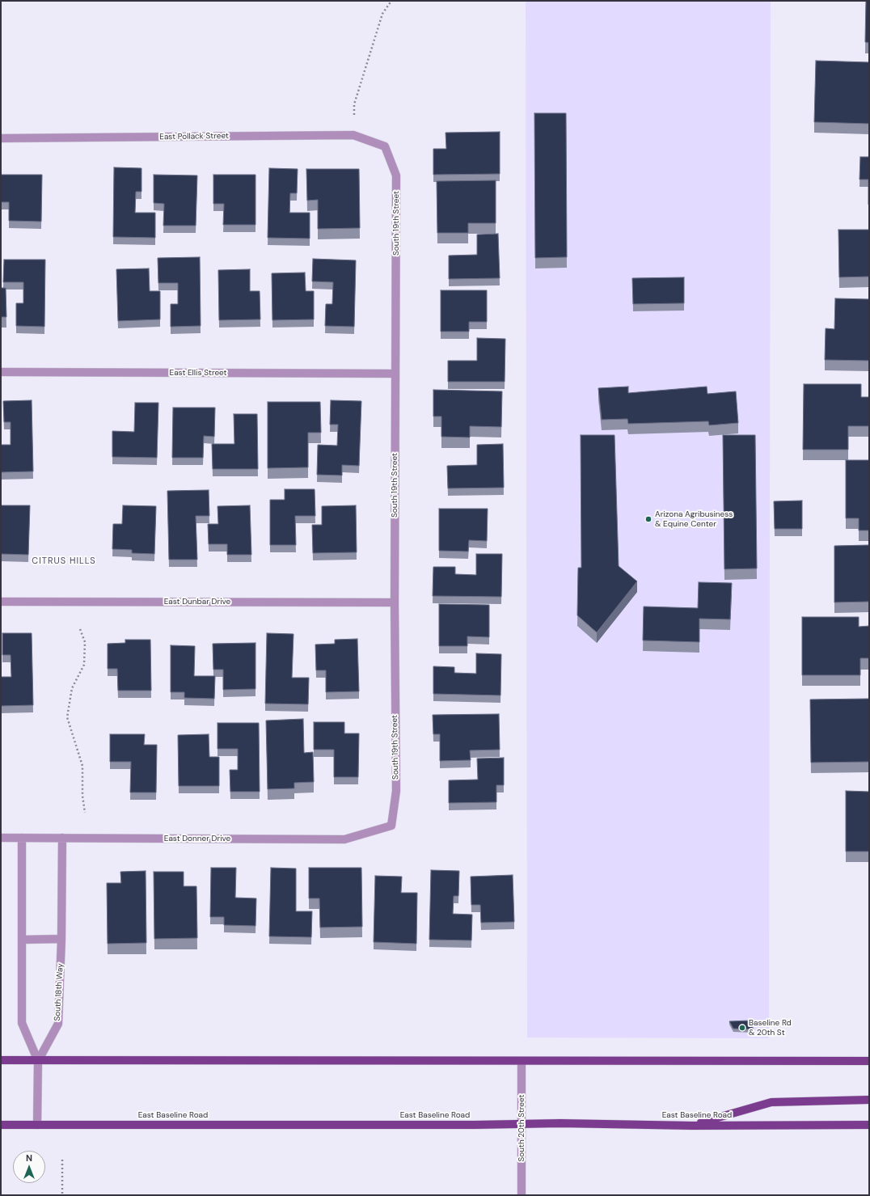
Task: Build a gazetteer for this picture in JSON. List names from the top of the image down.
{
  "streets": {
    "main road": ["East Baseline Road"],
    "street": [
      "East Pollack Street",
      "South 19th Street",
      "East Ellis Street",
      "East Dunbar Drive",
      "East Donner Drive",
      "South 18th Way",
      "South 20th Street"
    ]
  },
  "crossings": [
    ["East Pollack Street", "South 19th Street"],
    ["South 19th Street", "East Ellis Street"],
    ["South 19th Street", "East Dunbar Drive"],
    ["South 19th Street", "East Donner Drive"],
    ["East Donner Drive", "South 18th Way"],
    ["South 18th Way", "East Baseline Road"],
    ["East Baseline Road", "South 20th Street"]
  ],
  "districts": ["CITRUS HILLS"],
  "places": ["Arizona Agribusiness & Equine Center", "Baseline Rd & 20th St"],
  "north": "top"
}
